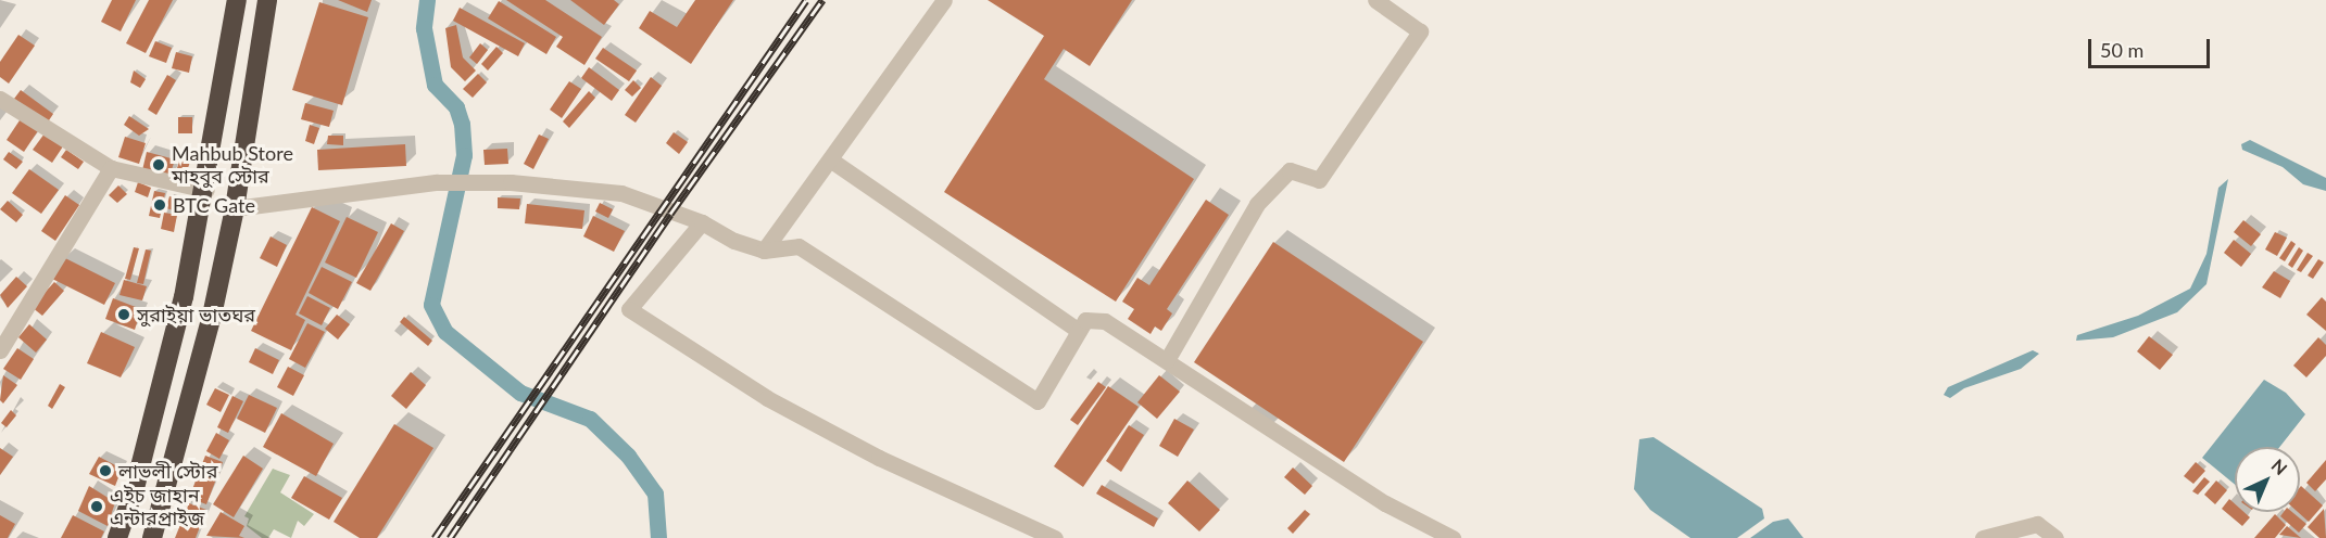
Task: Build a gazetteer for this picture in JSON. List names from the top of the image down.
{
  "places": [
    "Mahbub Store মাহবুব স্টোর",
    "BTC Gate",
    "সুরাইয়া ভাতঘর",
    "লাভলী স্টোর",
    "এইচ জাহান এন্টারপ্রাইজ"
  ],
  "scale_bar": "50 m",
  "north": "top right"
}
